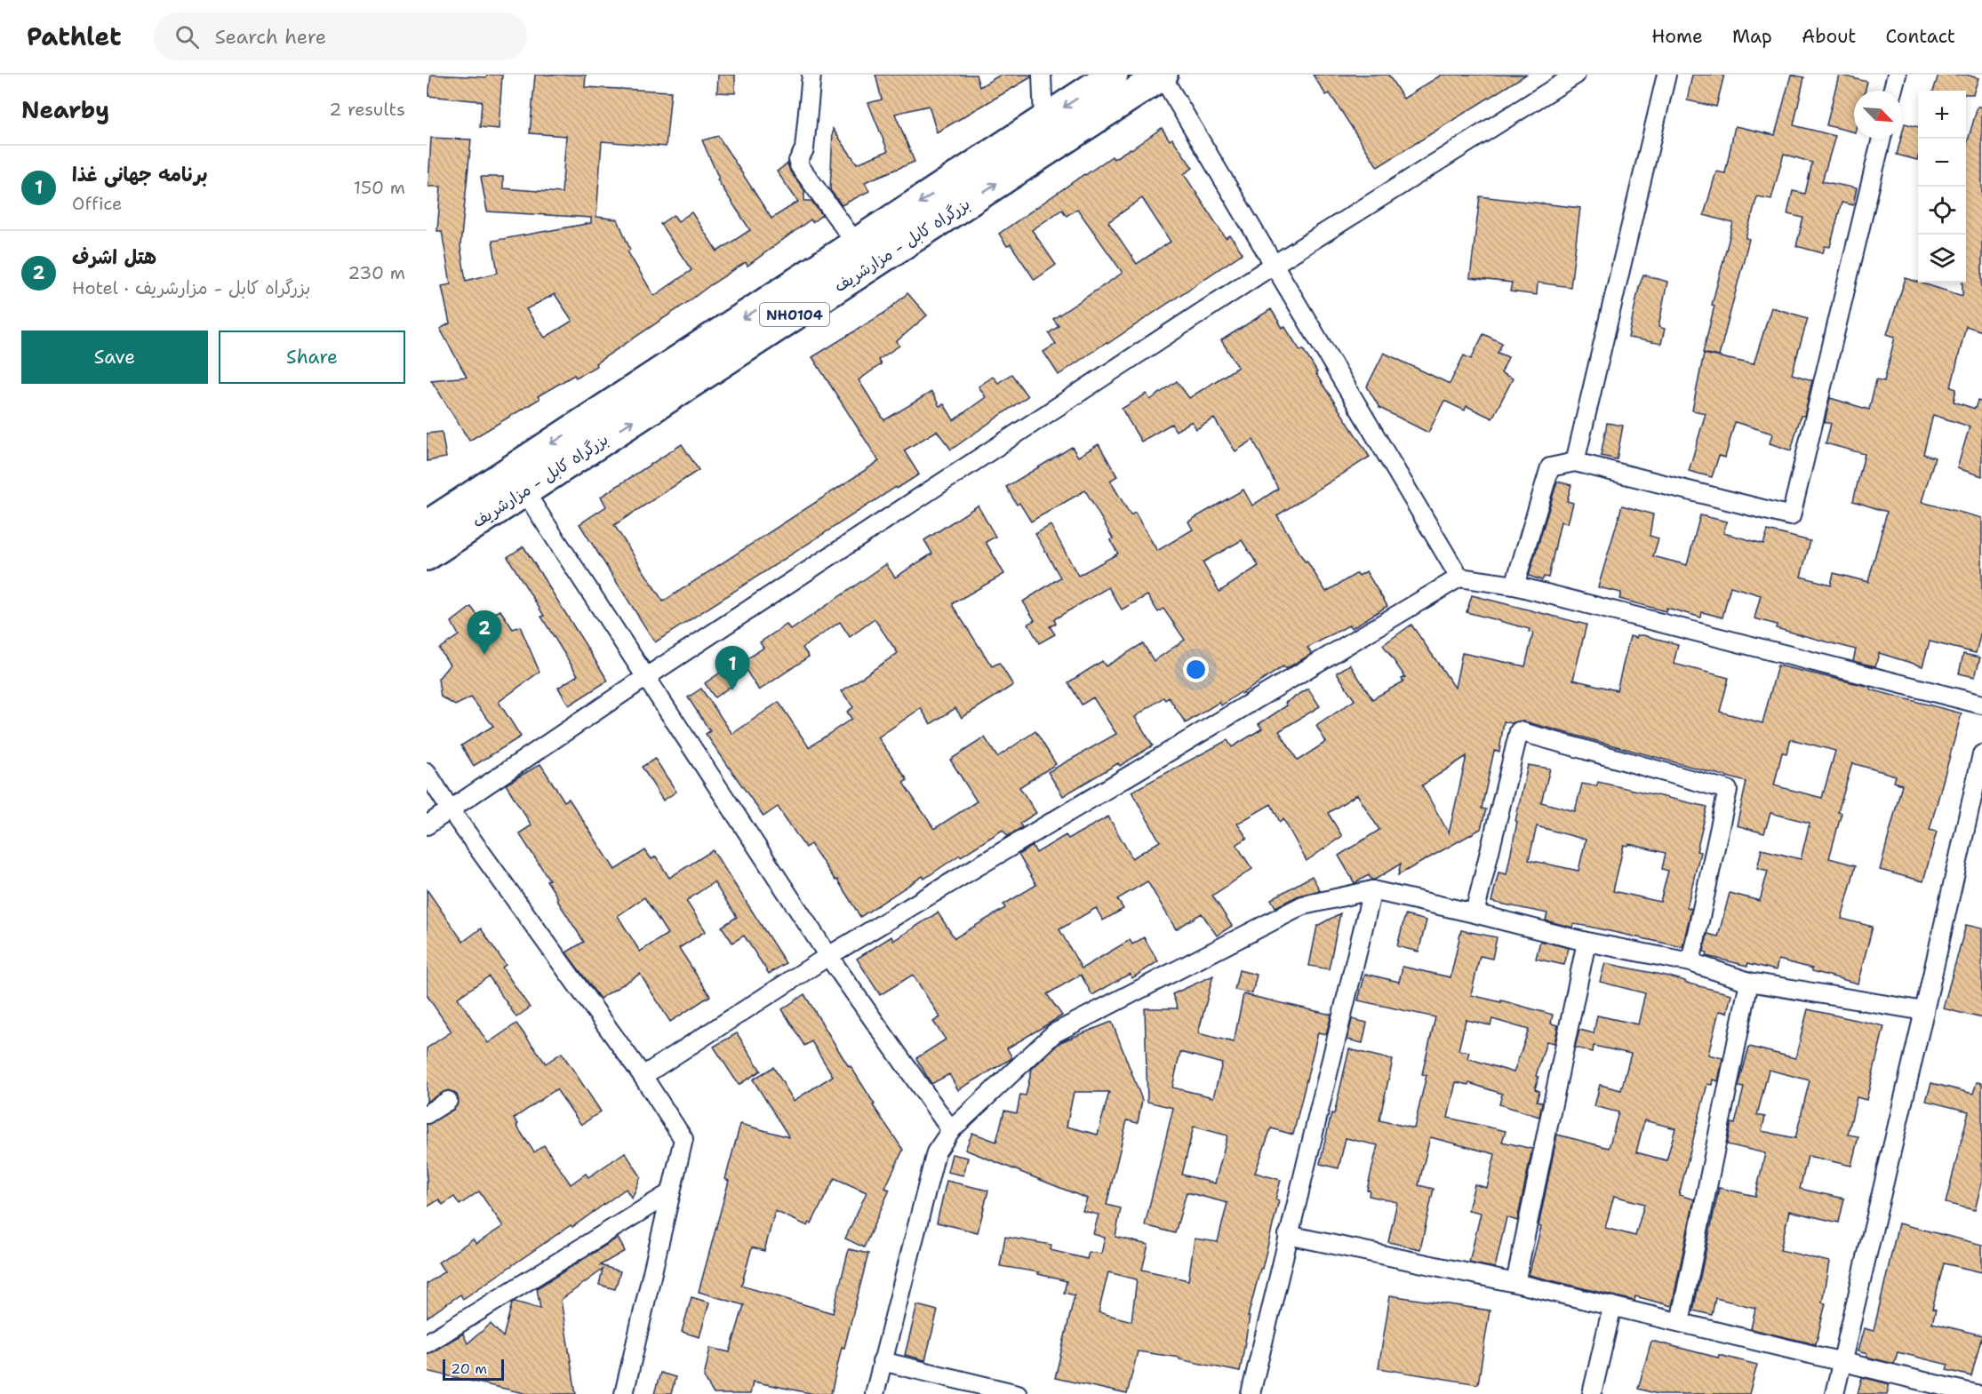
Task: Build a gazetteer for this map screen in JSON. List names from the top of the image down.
{
  "streets": {
    "highway": ["بزرگراه کابل - مزارشریف", "NH0104"]
  },
  "scale_bar": "20 m",
  "north": "bottom right",
  "page": {
    "header": "Pathlet",
    "search": "Search here",
    "nav": [
      "Home",
      "Map",
      "About",
      "Contact"
    ],
    "heading": ["Nearby", "2 results"],
    "map_buttons": ["+", "−"],
    "list": [
      {
        "mark": "1",
        "name": "برنامه جهانی غذا",
        "note": "Office",
        "value": "150 m"
      },
      {
        "mark": "2",
        "name": "هتل اشرف",
        "note": "Hotel · بزرگراه کابل - مزارشریف",
        "value": "230 m"
      }
    ],
    "buttons": ["Save", "Share"],
    "pins": ["2", "1"],
    "scale": "20 m"
  }
}
